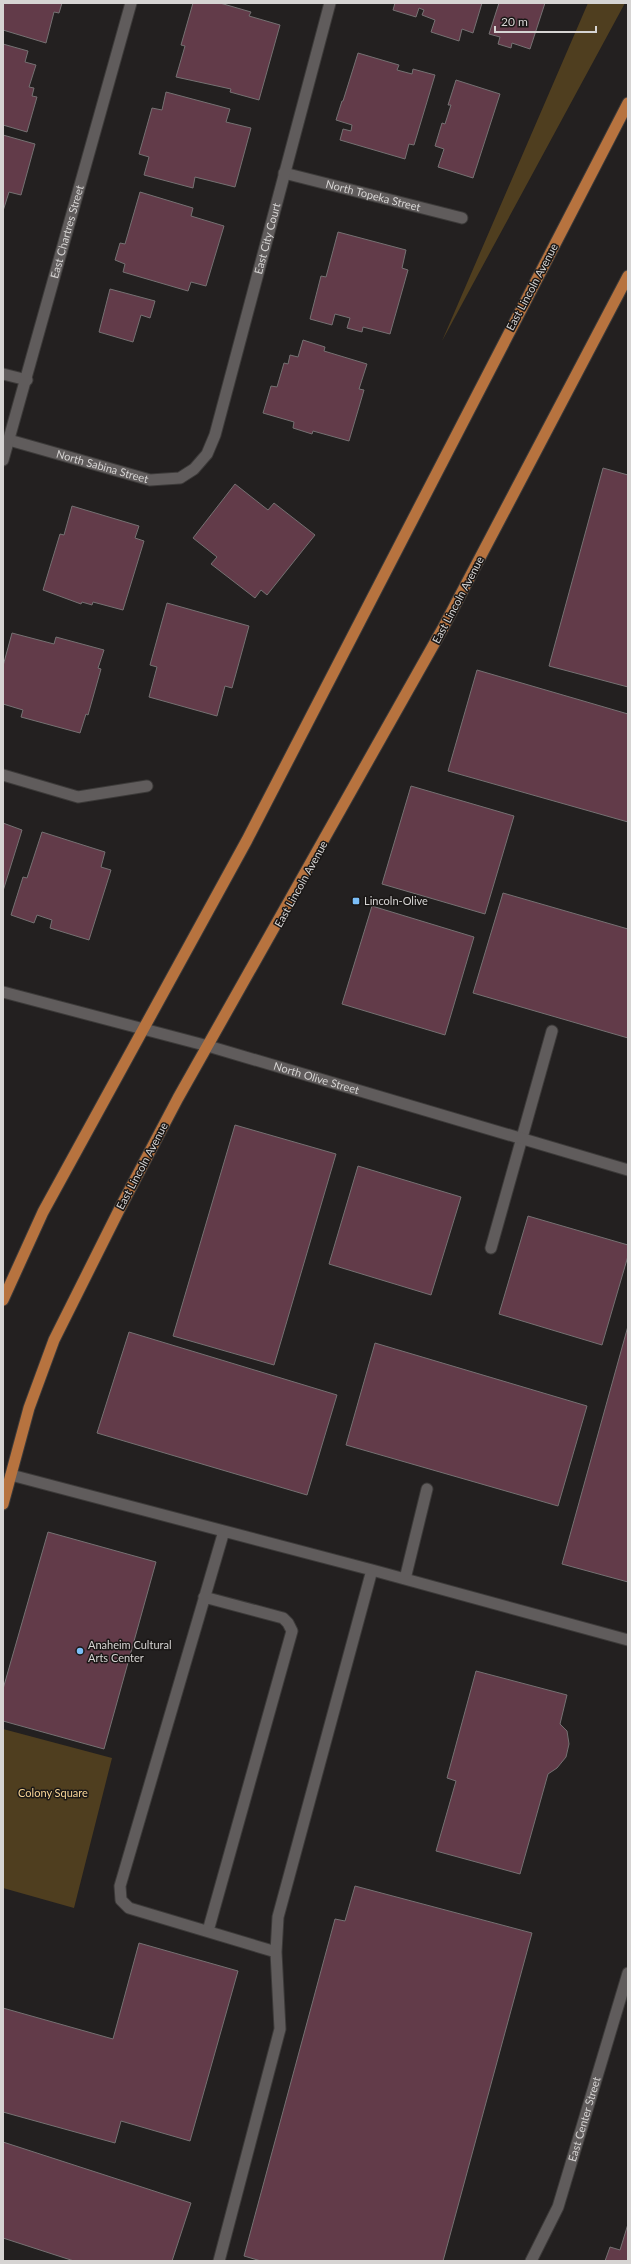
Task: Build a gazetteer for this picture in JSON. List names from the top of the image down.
{
  "streets": {
    "main road": ["East Lincoln Avenue"],
    "street": [
      "North Topeka Street",
      "East Chartres Street",
      "East City Court",
      "North Sabina Street",
      "North Olive Street",
      "East Center Street"
    ]
  },
  "crossings": [
    ["North Topeka Street", "East City Court"],
    ["East Chartres Street", "North Sabina Street"],
    ["East City Court", "North Sabina Street"],
    ["East Lincoln Avenue", "North Olive Street"]
  ],
  "parks": ["Colony Square"],
  "places": {
    "transit": ["Lincoln-Olive"],
    "other": ["Anaheim Cultural Arts Center"]
  },
  "scale_bar": "20 m"
}
